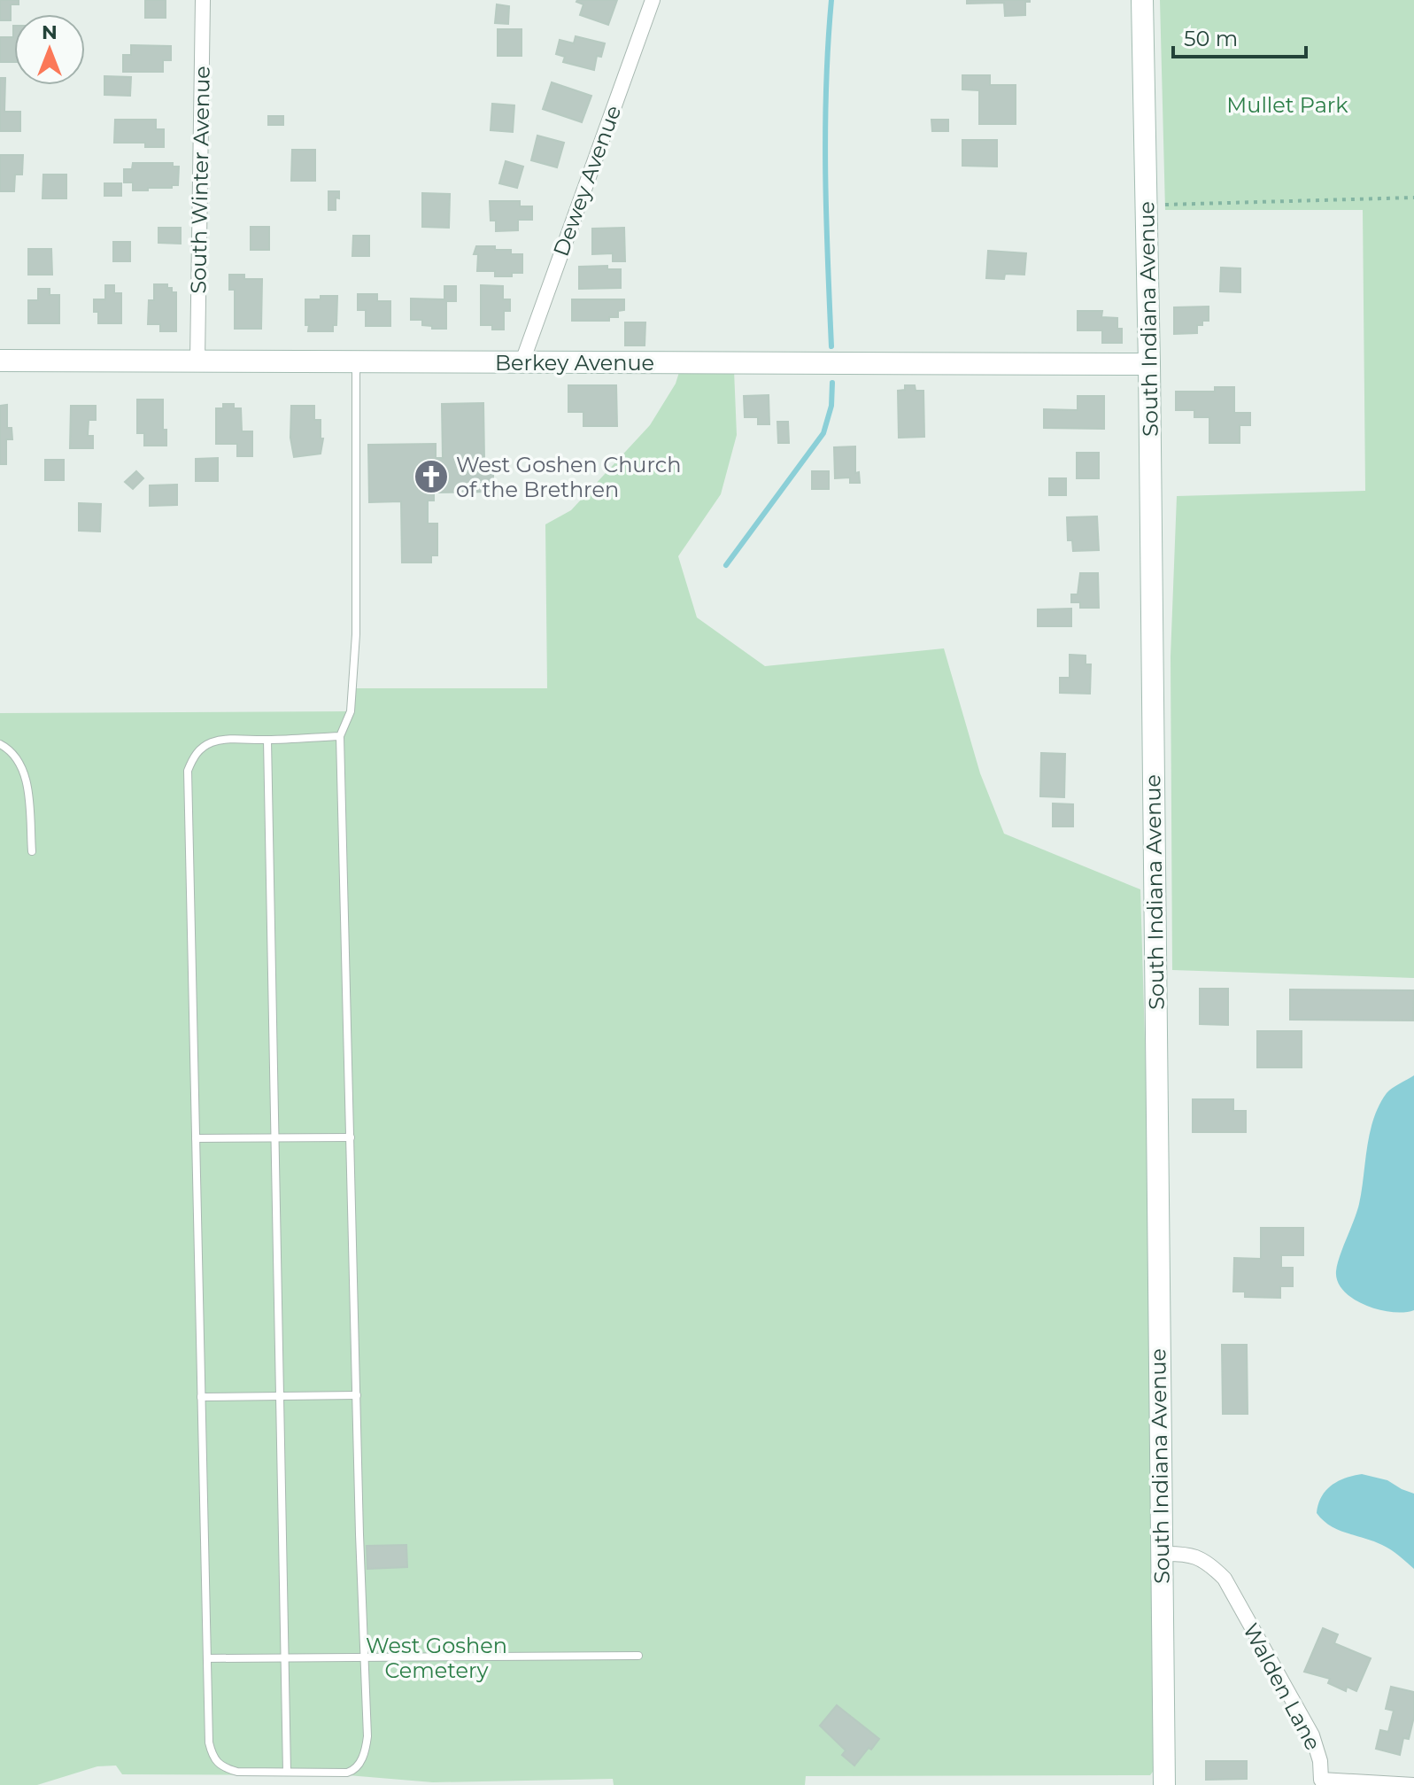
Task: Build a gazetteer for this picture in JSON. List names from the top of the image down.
{
  "streets": {
    "street": [
      "South Winter Avenue",
      "Dewey Avenue",
      "South Indiana Avenue",
      "Berkey Avenue",
      "Walden Lane"
    ]
  },
  "crossings": [
    ["South Winter Avenue", "Berkey Avenue"],
    ["Dewey Avenue", "Berkey Avenue"],
    ["South Indiana Avenue", "Berkey Avenue"],
    ["South Indiana Avenue", "Walden Lane"]
  ],
  "parks": ["Mullet Park", "West Goshen Cemetery"],
  "places": {
    "church": ["West Goshen Church of the Brethren"]
  },
  "scale_bar": "50 m",
  "north": "top"
}
